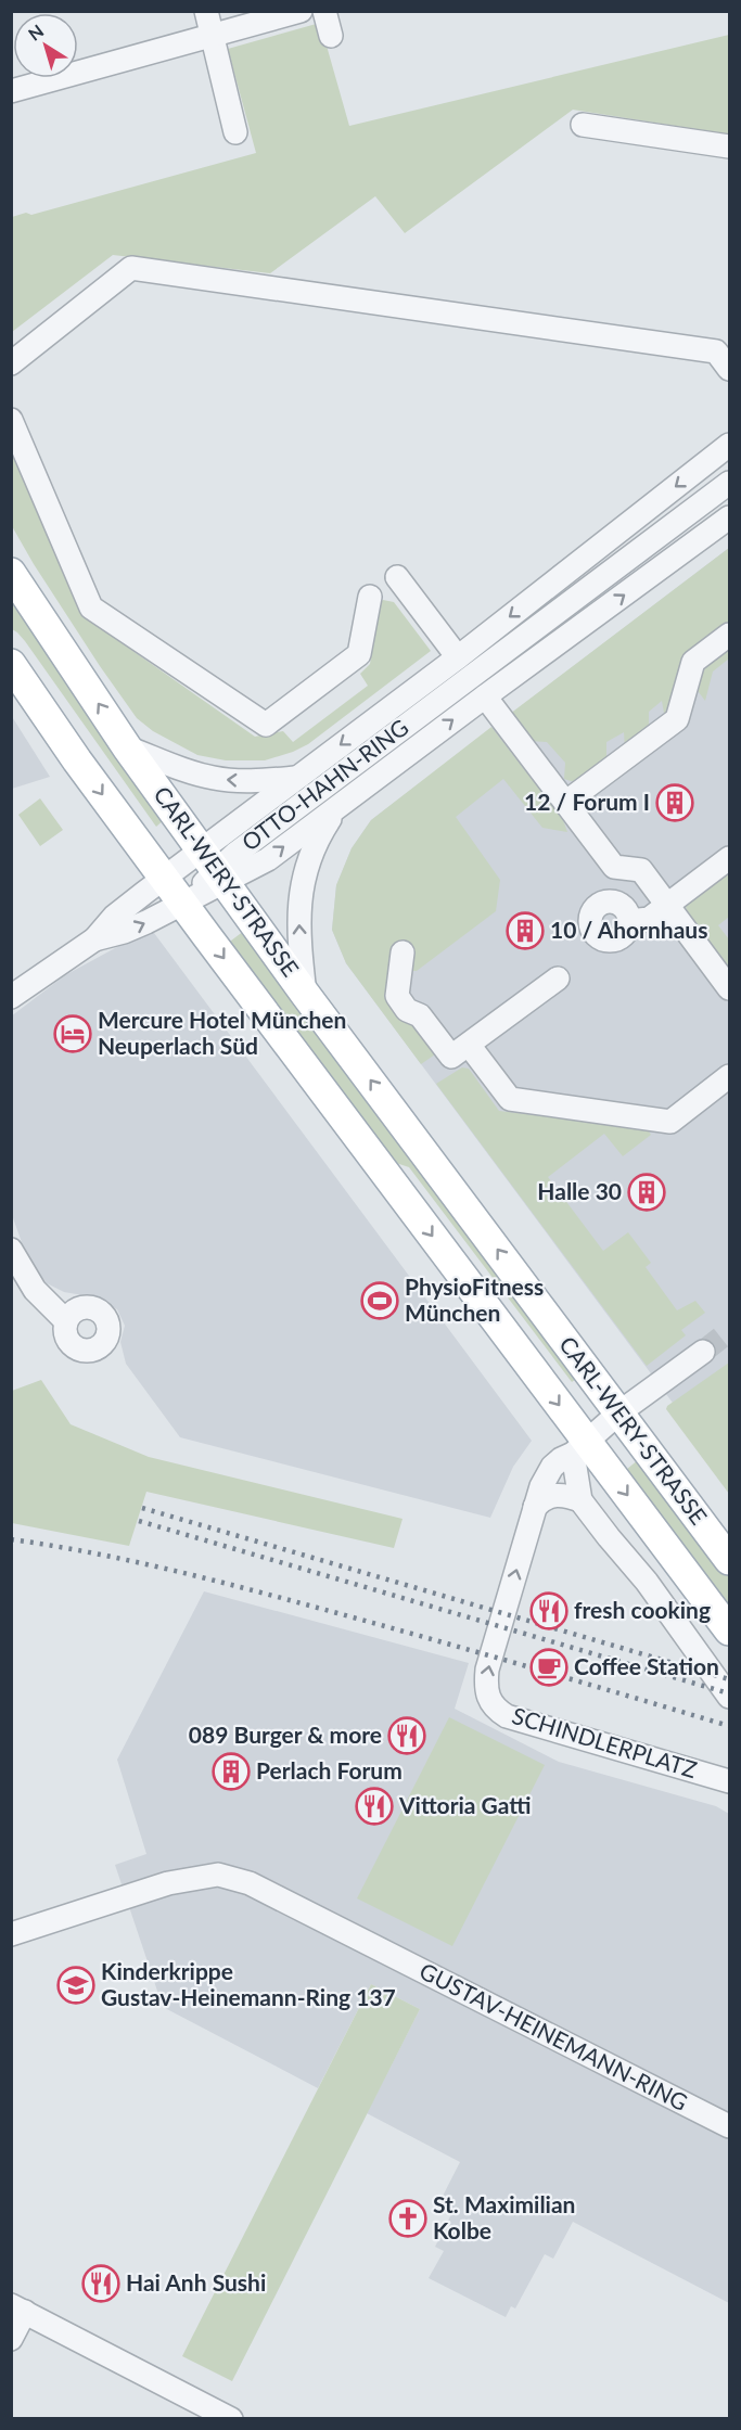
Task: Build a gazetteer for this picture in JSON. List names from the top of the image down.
{
  "streets": {
    "main road": ["CARL-WERY-STRASSE"],
    "street": ["OTTO-HAHN-RING", "SCHINDLERPLATZ", "GUSTAV-HEINEMANN-RING"]
  },
  "crossings": [
    ["OTTO-HAHN-RING", "CARL-WERY-STRASSE"],
    ["CARL-WERY-STRASSE", "SCHINDLERPLATZ"]
  ],
  "places": {
    "building": [
      "12 / Forum I",
      "10 / Ahornhaus",
      "Halle 30",
      "Perlach Forum"
    ],
    "hotel": ["Mercure Hotel München Neuperlach Süd"],
    "sports": ["PhysioFitness München"],
    "restaurant": [
      "fresh cooking",
      "089 Burger & more",
      "Vittoria Gatti",
      "Hai Anh Sushi"
    ],
    "cafe": ["Coffee Station"],
    "school or university": ["Kinderkrippe Gustav-Heinemann-Ring 137"],
    "church": ["St. Maximilian Kolbe"]
  },
  "north": "top left"
}
